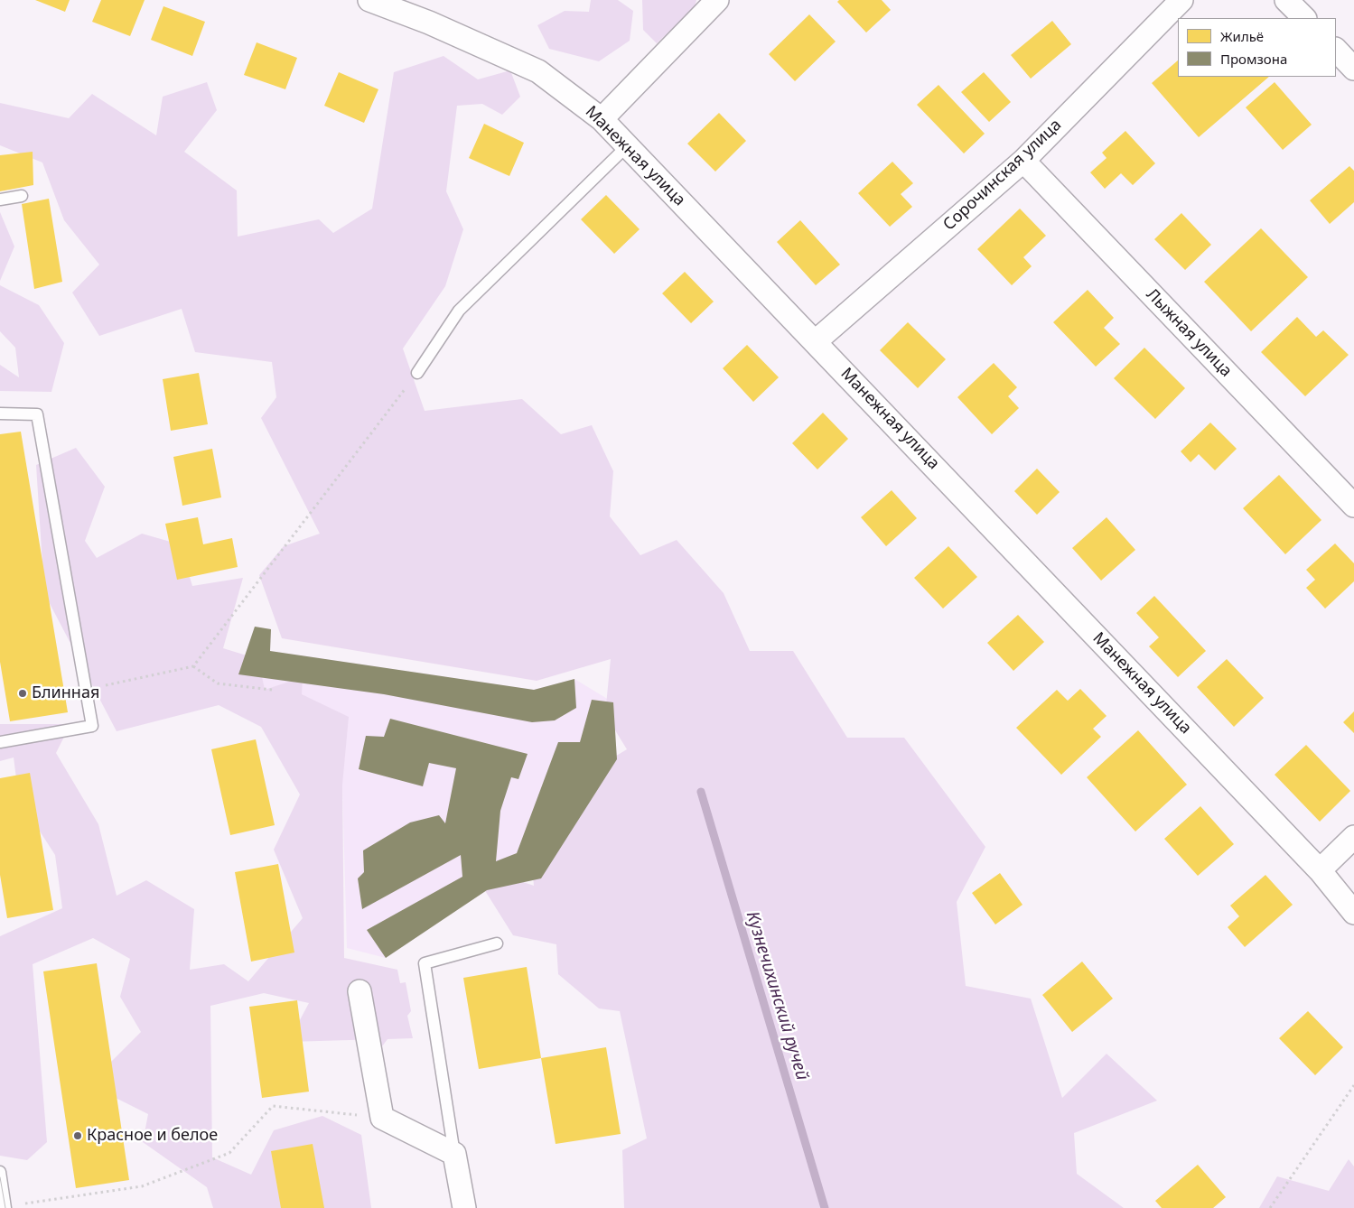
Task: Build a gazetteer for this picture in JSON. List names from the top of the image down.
{
  "streets": {
    "street": ["Манежная улица", "Сорочинская улица", "Лыжная улица"]
  },
  "crossings": [
    ["Манежная улица", "Сорочинская улица"],
    ["Сорочинская улица", "Лыжная улица"]
  ],
  "water": ["Кузнечихинский ручей"],
  "places": ["Блинная", "Красное и белое"],
  "legend": ["Жильё", "Промзона"]
}
